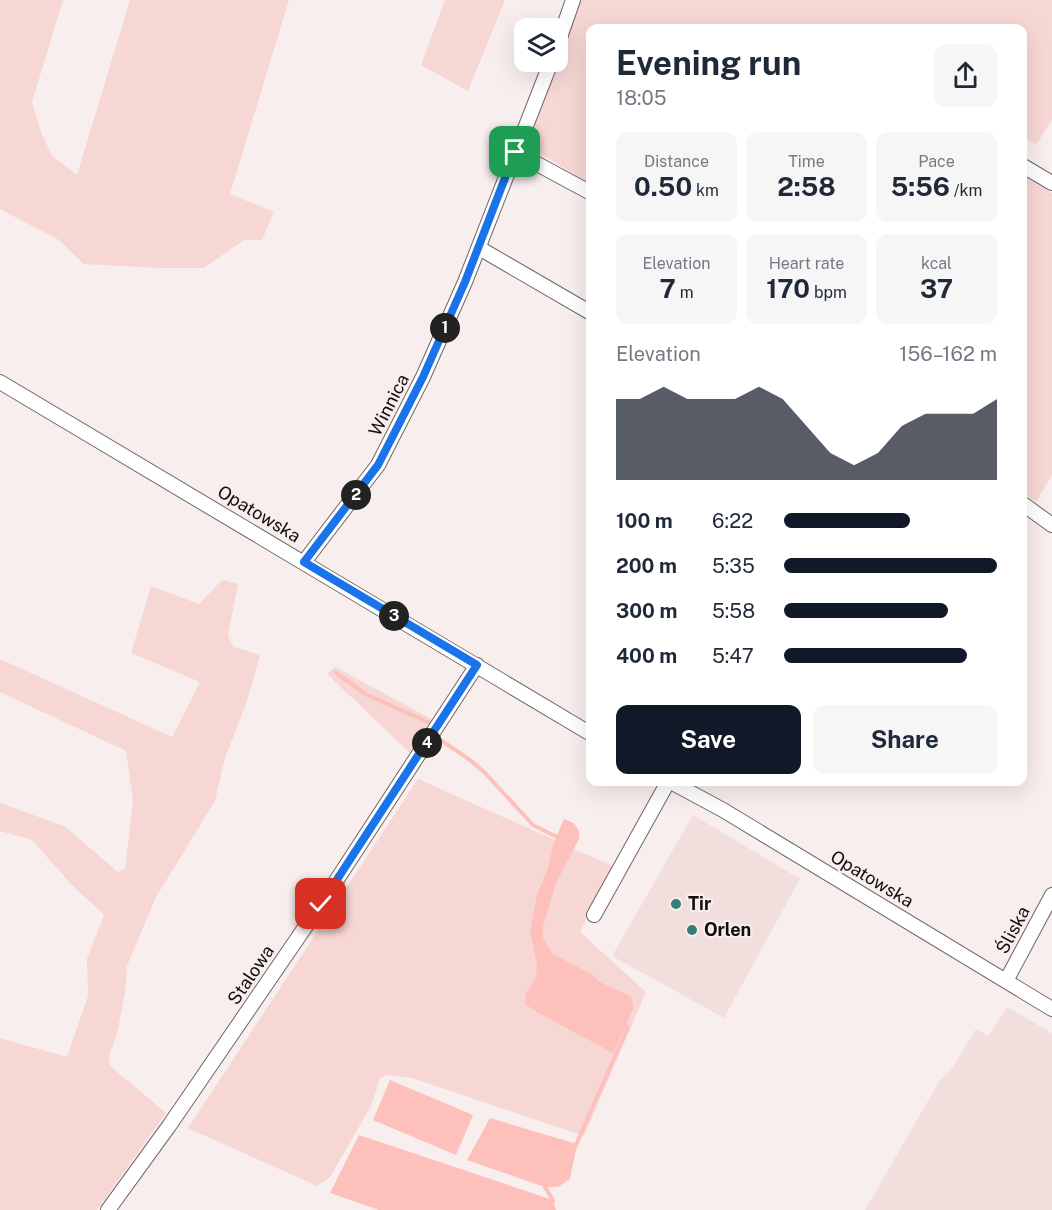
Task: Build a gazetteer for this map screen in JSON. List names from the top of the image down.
{
  "streets": {
    "street": [
      "Winnica",
      "Opatowska",
      "Śliska",
      "Stalowa"
    ]
  },
  "crossings": [
    ["Winnica", "Opatowska"],
    ["Opatowska", "Śliska"],
    ["Opatowska", "Stalowa"]
  ],
  "places": ["Tir", "Orlen"],
  "page": {
    "heading": ["Evening run", "18:05"],
    "stats": [
      ["Distance", "0.50 km"],
      ["Time", "2:58"],
      ["Pace", "5:56 /km"],
      ["Elevation", "7 m"],
      ["Heart rate", "170 bpm"],
      ["kcal", "37"]
    ],
    "pins": [
      "1",
      "2",
      "3",
      "4"
    ],
    "chart": ["Elevation", "156–162 m"],
    "list": [
      {
        "name": "100 m",
        "note": "6:22"
      },
      {
        "name": "200 m",
        "note": "5:35"
      },
      {
        "name": "300 m",
        "note": "5:58"
      },
      {
        "name": "400 m",
        "note": "5:47"
      }
    ],
    "buttons": ["Save", "Share"]
  }
}
